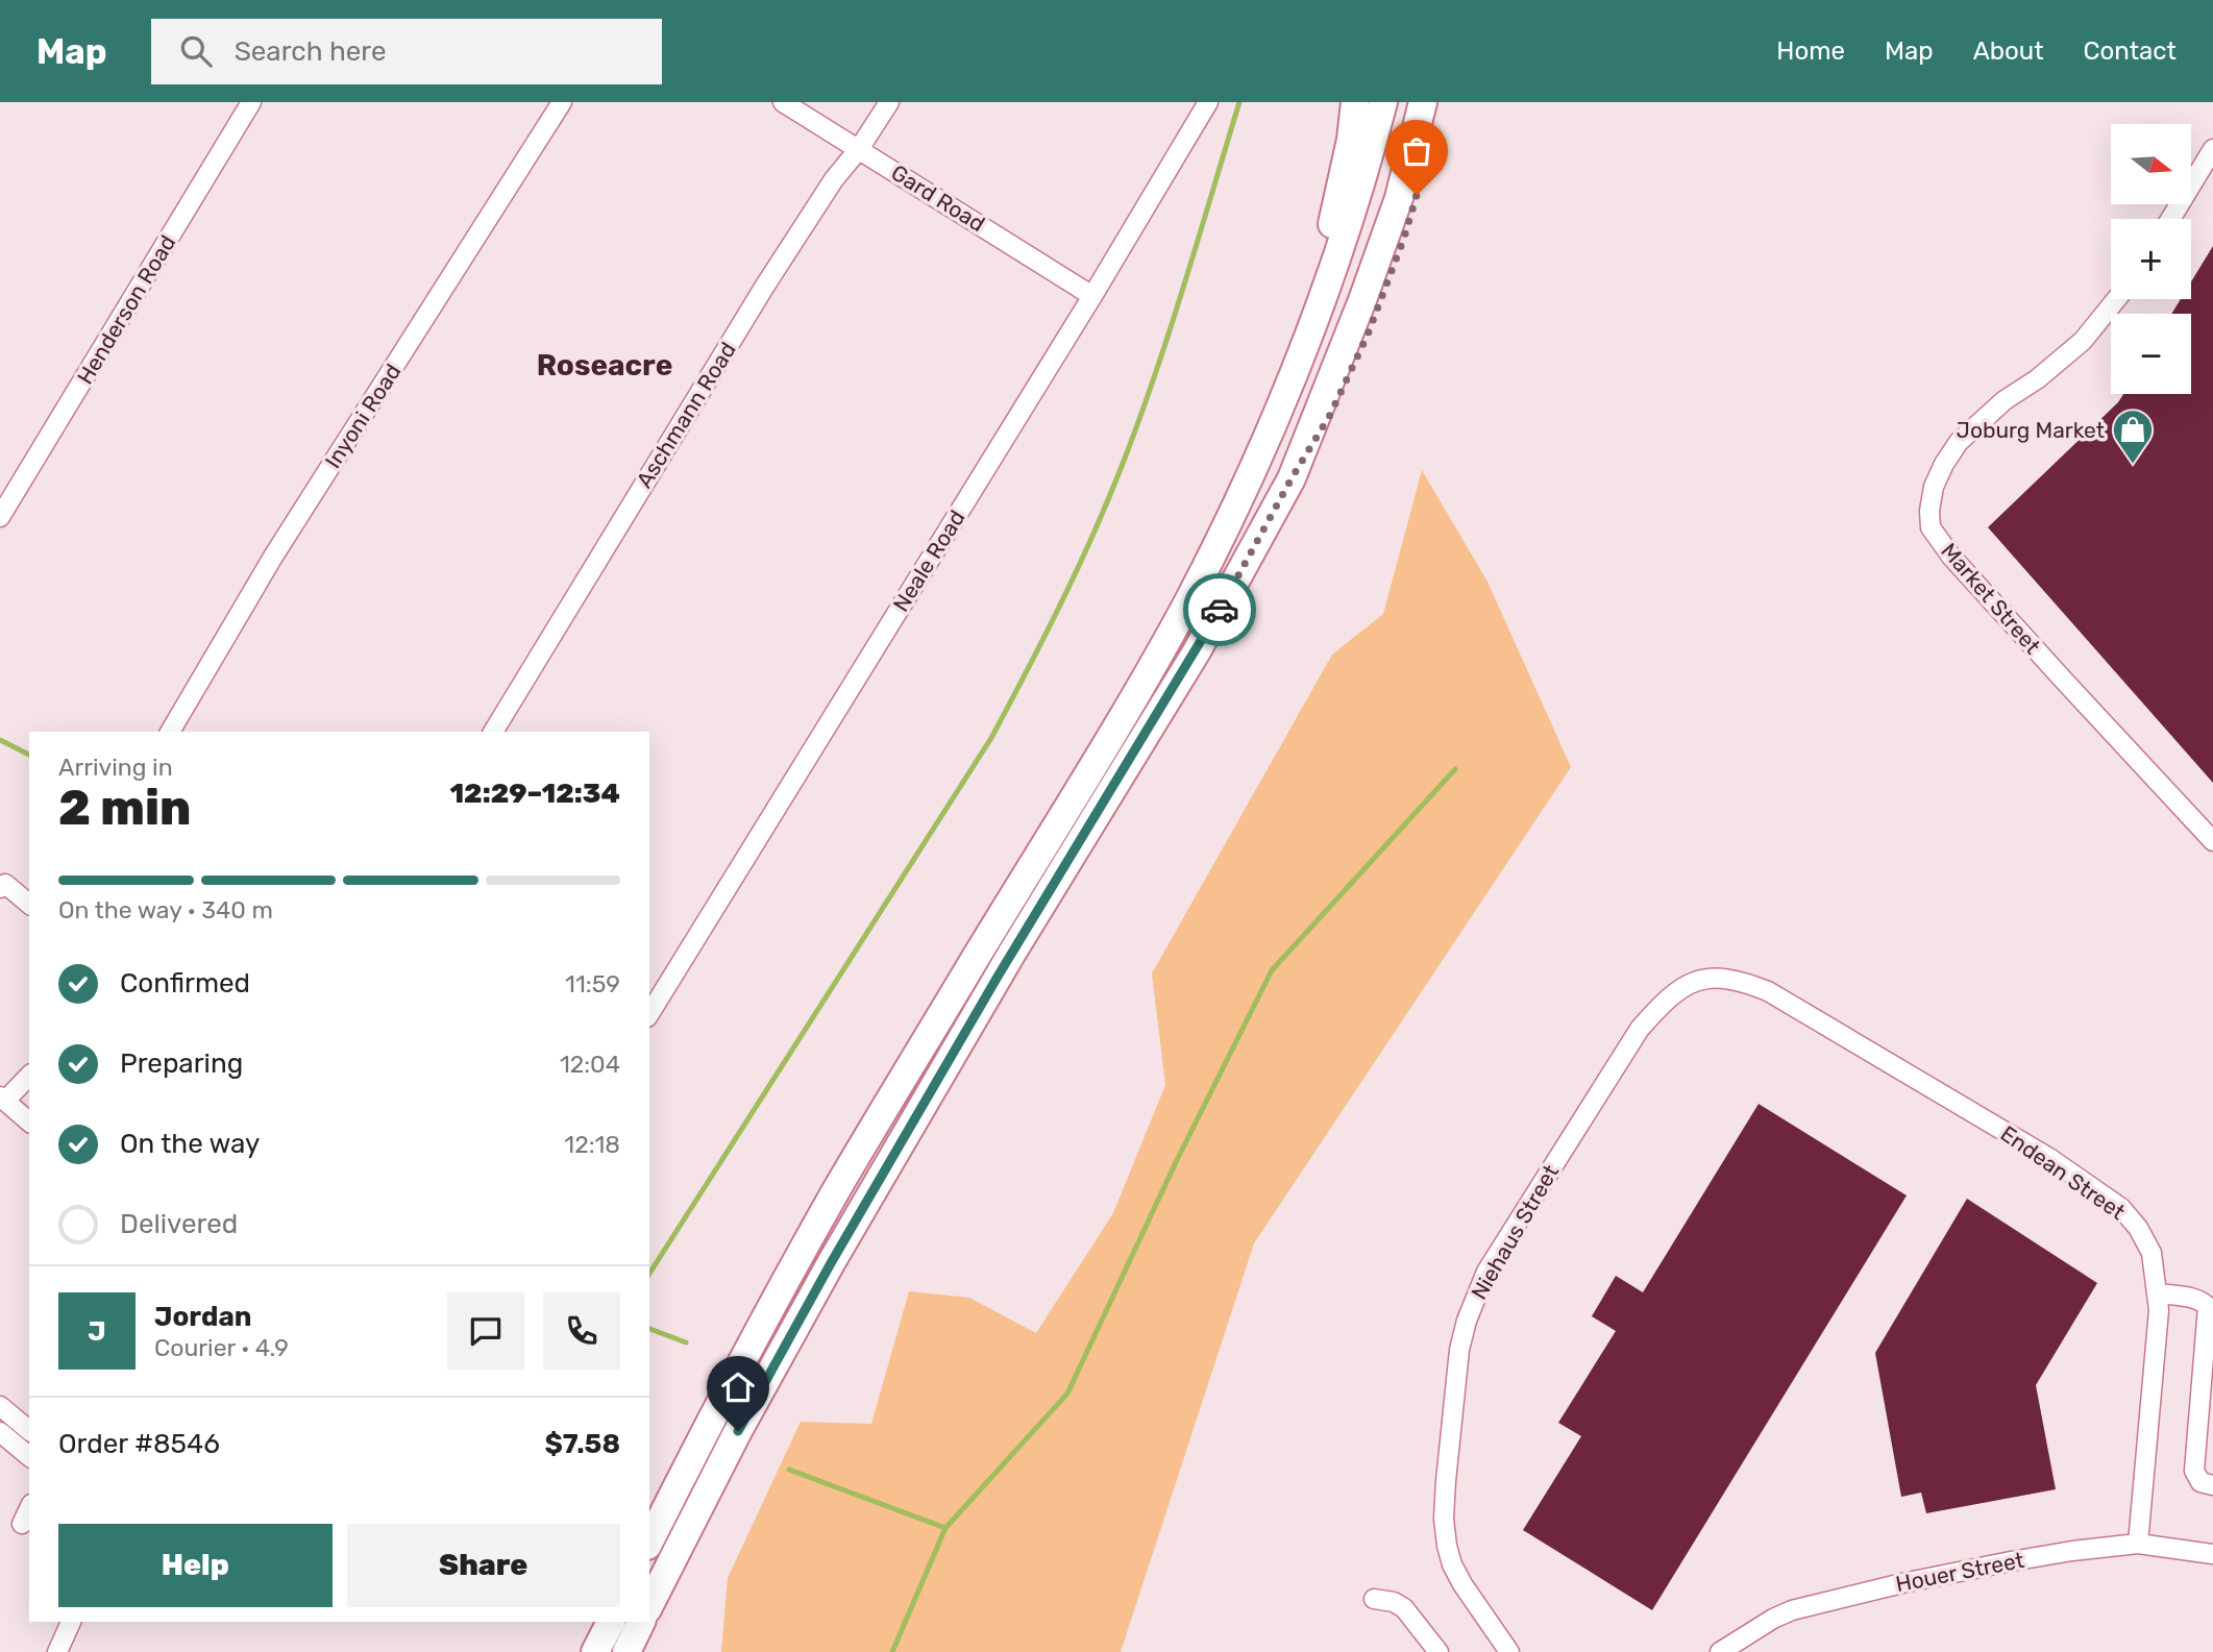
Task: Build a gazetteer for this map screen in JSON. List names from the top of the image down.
{
  "streets": {
    "street": [
      "Gard Road",
      "Henderson Road",
      "Aschmann Road",
      "Inyoni Road",
      "Neale Road",
      "Market Street",
      "Endean Street",
      "Niehaus Street",
      "Houer Street"
    ]
  },
  "crossings": [
    ["Gard Road", "Aschmann Road"],
    ["Gard Road", "Neale Road"],
    ["Endean Street", "Niehaus Street"],
    ["Endean Street", "Houer Street"]
  ],
  "districts": ["Roseacre"],
  "places": {
    "shop": ["Joburg Market"]
  },
  "north": "right",
  "page": {
    "header": "Map",
    "search": "Search here",
    "nav": [
      "Home",
      "Map",
      "About",
      "Contact"
    ],
    "map_buttons": ["+", "−"],
    "heading": ["2 min", "Arriving in", "12:29–12:34"],
    "panel": [
      "Jordan",
      "Courier · 4.9",
      "Order #8546",
      "$7.58"
    ],
    "bar": "On the way · 340 m",
    "list": [
      ["Confirmed", "11:59"],
      ["Preparing", "12:04"],
      ["On the way", "12:18"],
      "Delivered"
    ],
    "round": "J",
    "buttons": ["Help", "Share"]
  }
}
